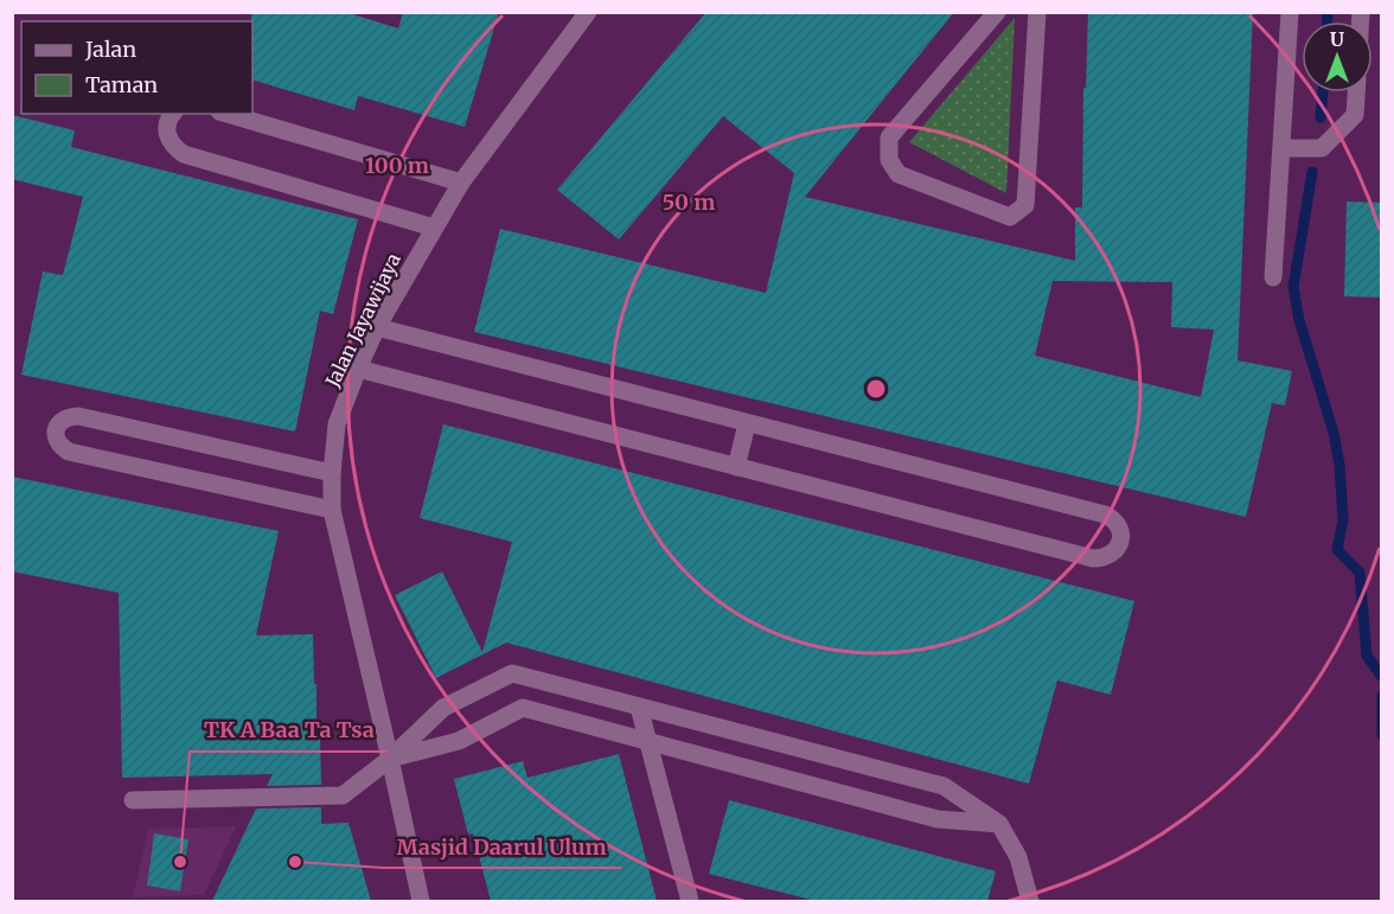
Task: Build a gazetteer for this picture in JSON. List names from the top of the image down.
{
  "streets": {
    "street": ["Jalan Jayawijaya"]
  },
  "places": ["TK A Baa Ta Tsa", "Masjid Daarul Ulum"],
  "legend": ["Jalan", "Taman"],
  "north": "top",
  "rings": ["100 m", "50 m"]
}
